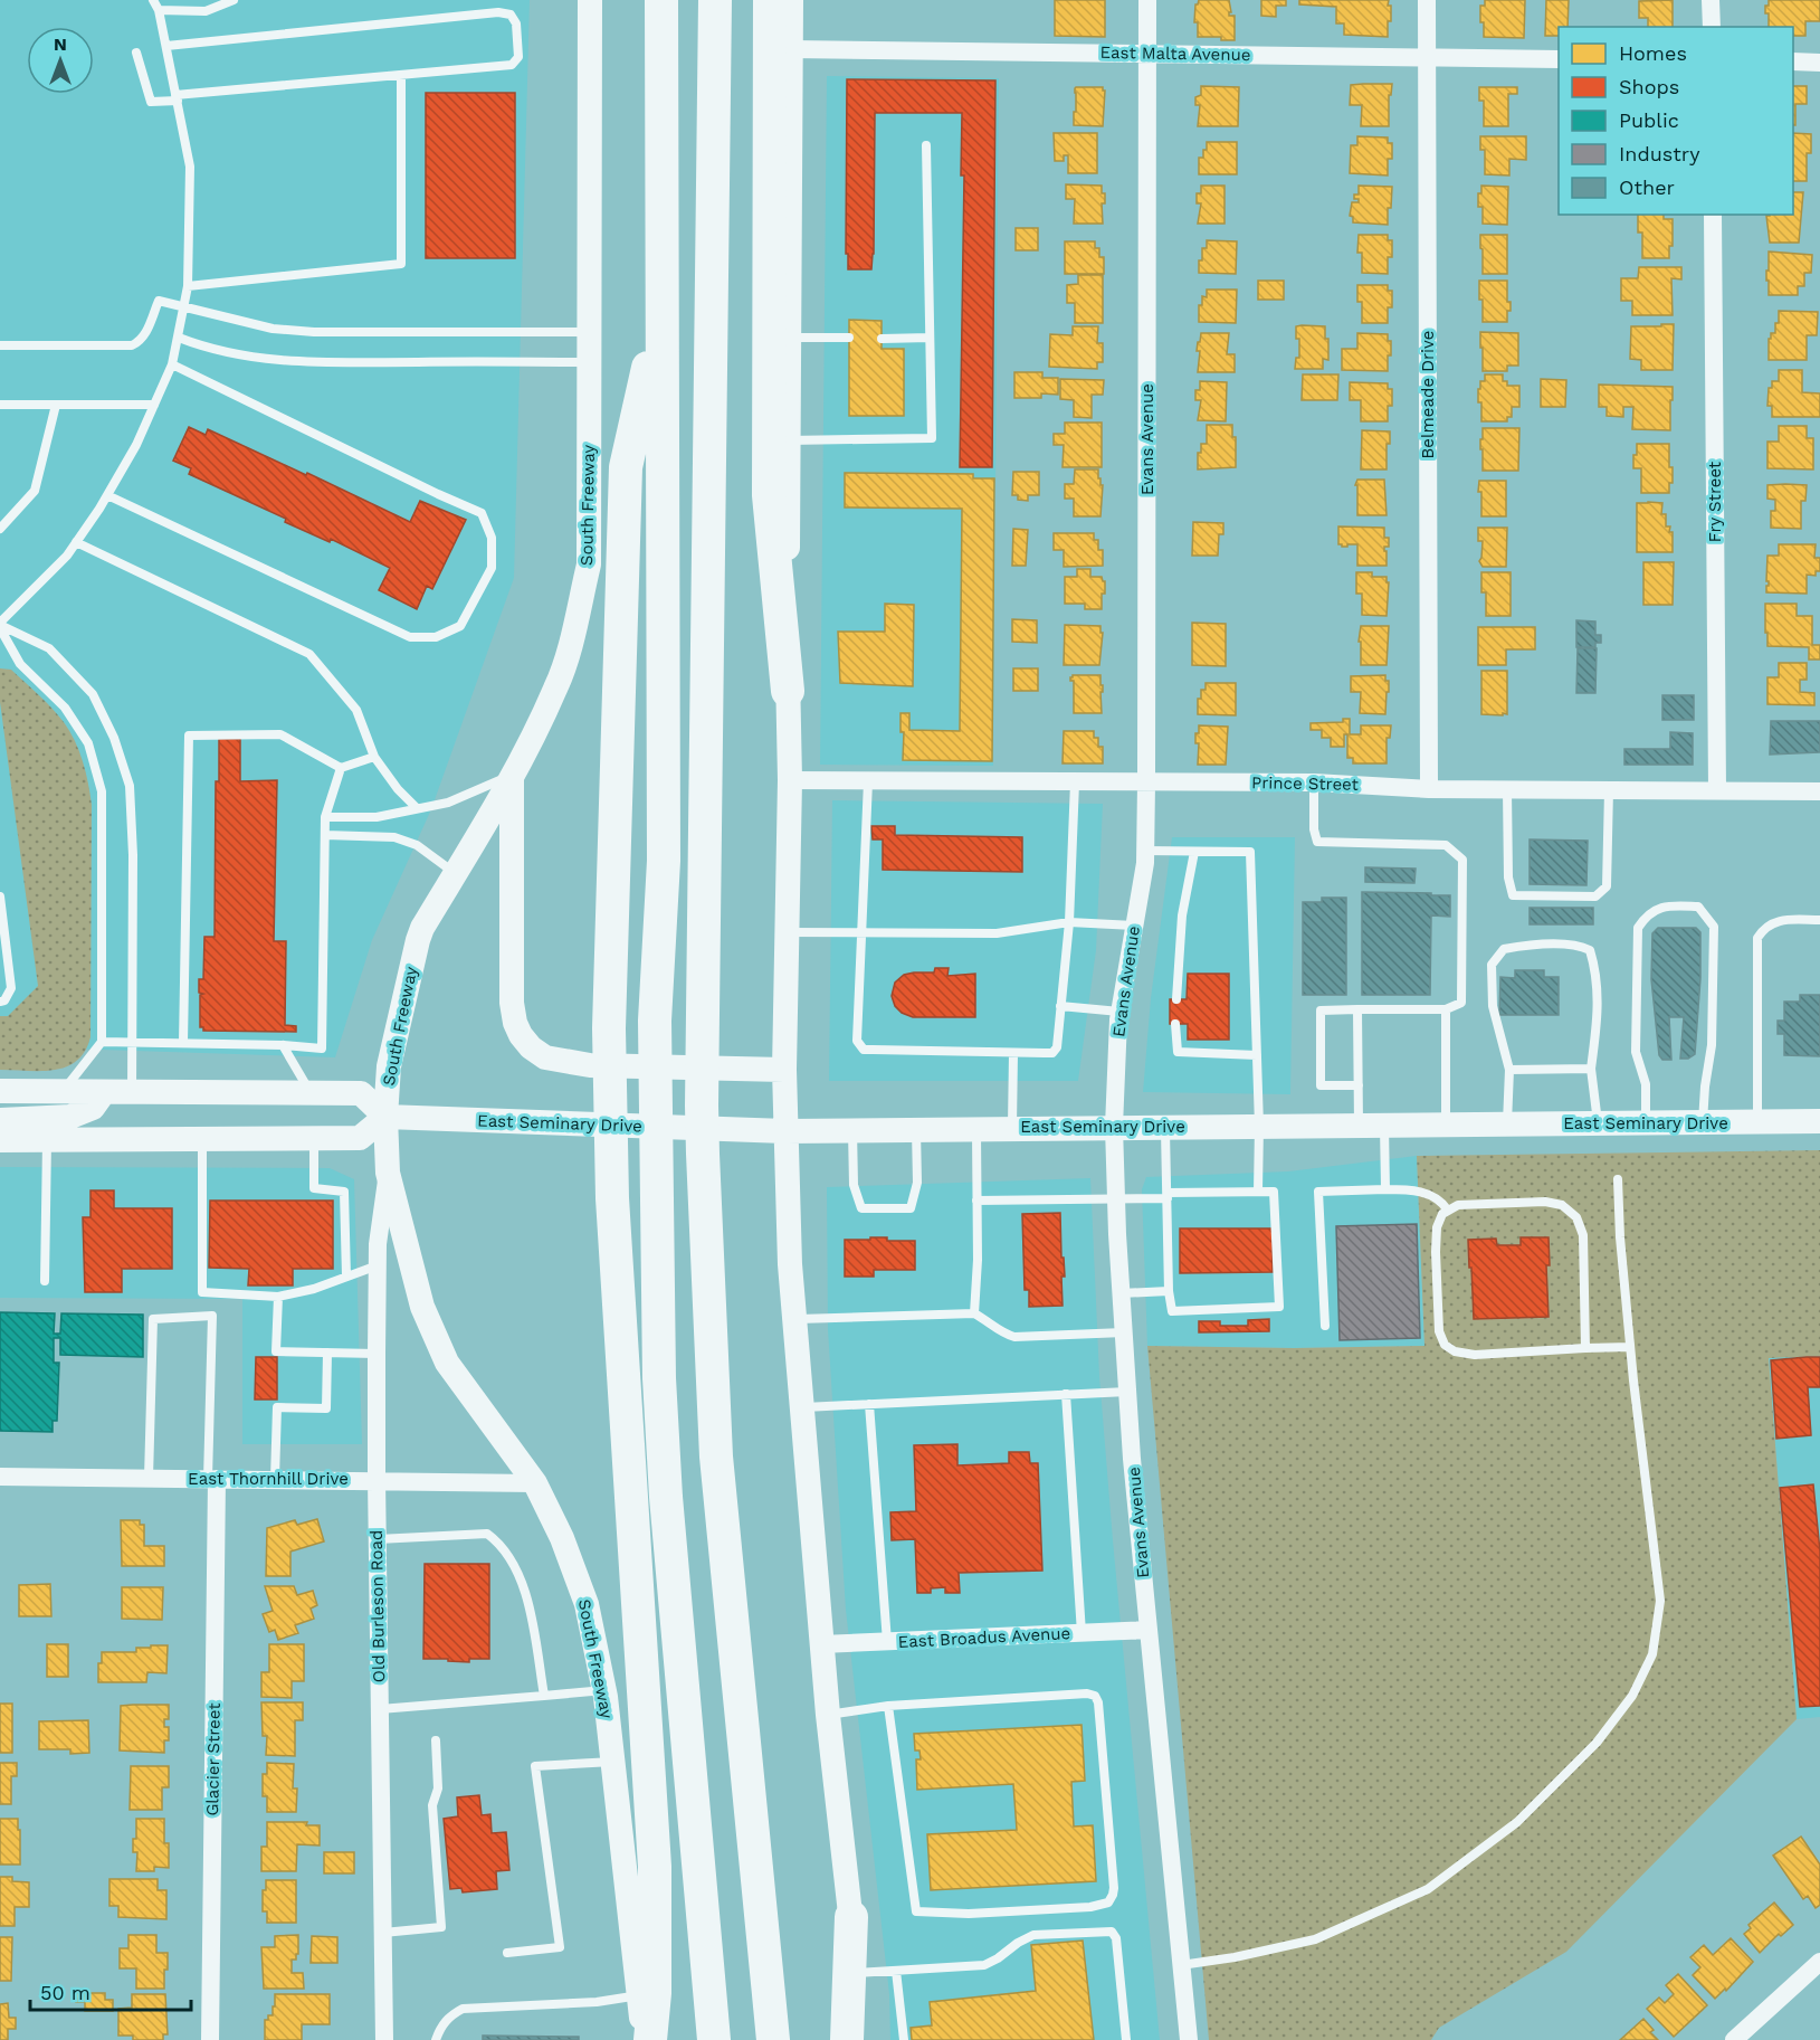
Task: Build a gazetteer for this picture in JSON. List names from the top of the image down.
{
  "streets": {
    "main road": ["South Freeway", "East Seminary Drive"],
    "street": [
      "East Malta Avenue",
      "Belmeade Drive",
      "Evans Avenue",
      "Fry Street",
      "Prince Street",
      "East Thornhill Drive",
      "Old Burleson Road",
      "East Broadus Avenue",
      "Glacier Street"
    ]
  },
  "crossings": [
    ["East Malta Avenue", "Belmeade Drive"],
    ["East Malta Avenue", "Evans Avenue"],
    ["Belmeade Drive", "Prince Street"],
    ["Evans Avenue", "Prince Street"],
    ["Evans Avenue", "East Seminary Drive"],
    ["Evans Avenue", "East Broadus Avenue"],
    ["Fry Street", "Prince Street"],
    ["South Freeway", "East Seminary Drive"],
    ["South Freeway", "East Thornhill Drive"],
    ["South Freeway", "Old Burleson Road"],
    ["East Thornhill Drive", "Old Burleson Road"],
    ["East Thornhill Drive", "Glacier Street"]
  ],
  "legend": [
    "Homes",
    "Shops",
    "Public",
    "Industry",
    "Other"
  ],
  "scale_bar": "50 m",
  "north": "top"
}
